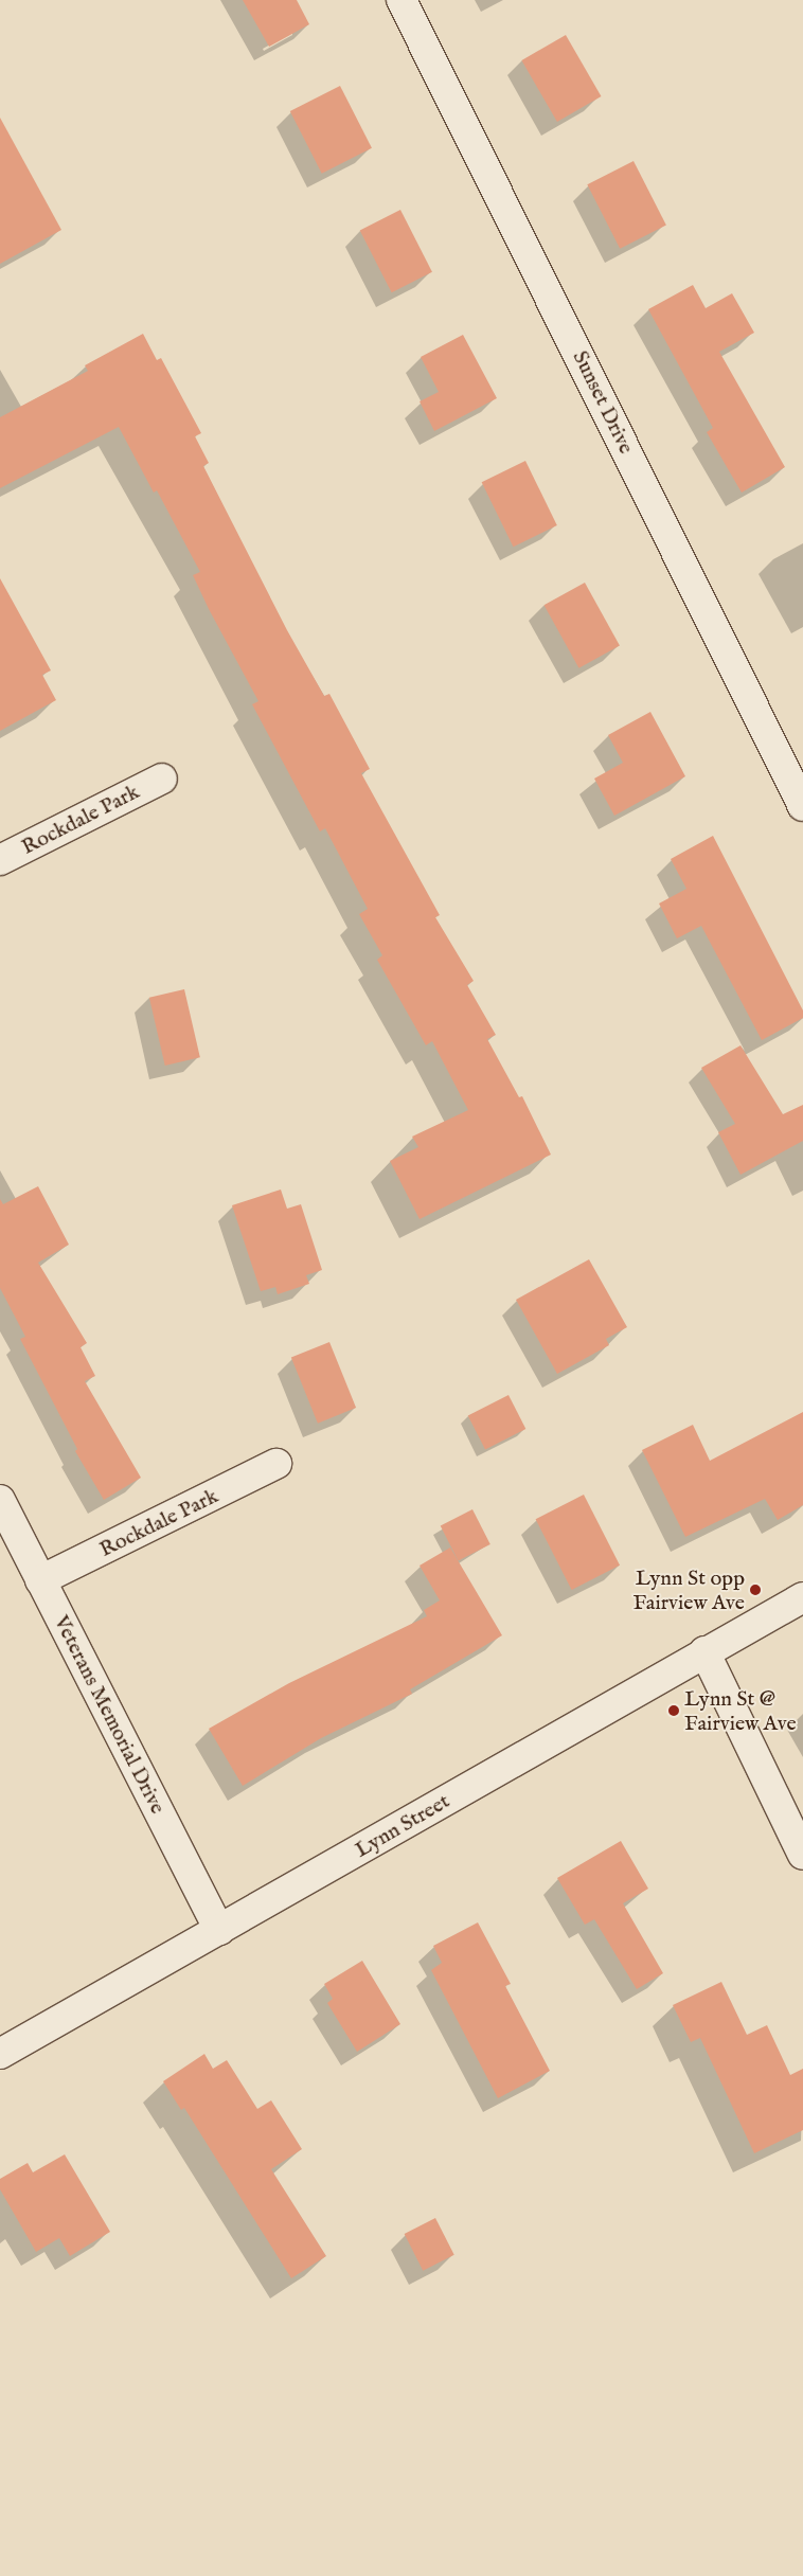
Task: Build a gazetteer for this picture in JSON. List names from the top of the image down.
{
  "streets": {
    "street": [
      "Sunset Drive",
      "Rockdale Park",
      "Veterans Memorial Drive",
      "Lynn Street"
    ]
  },
  "crossings": [
    ["Rockdale Park", "Veterans Memorial Drive"],
    ["Veterans Memorial Drive", "Lynn Street"]
  ],
  "places": ["Lynn St opp Fairview Ave", "Lynn St @ Fairview Ave"]
}
